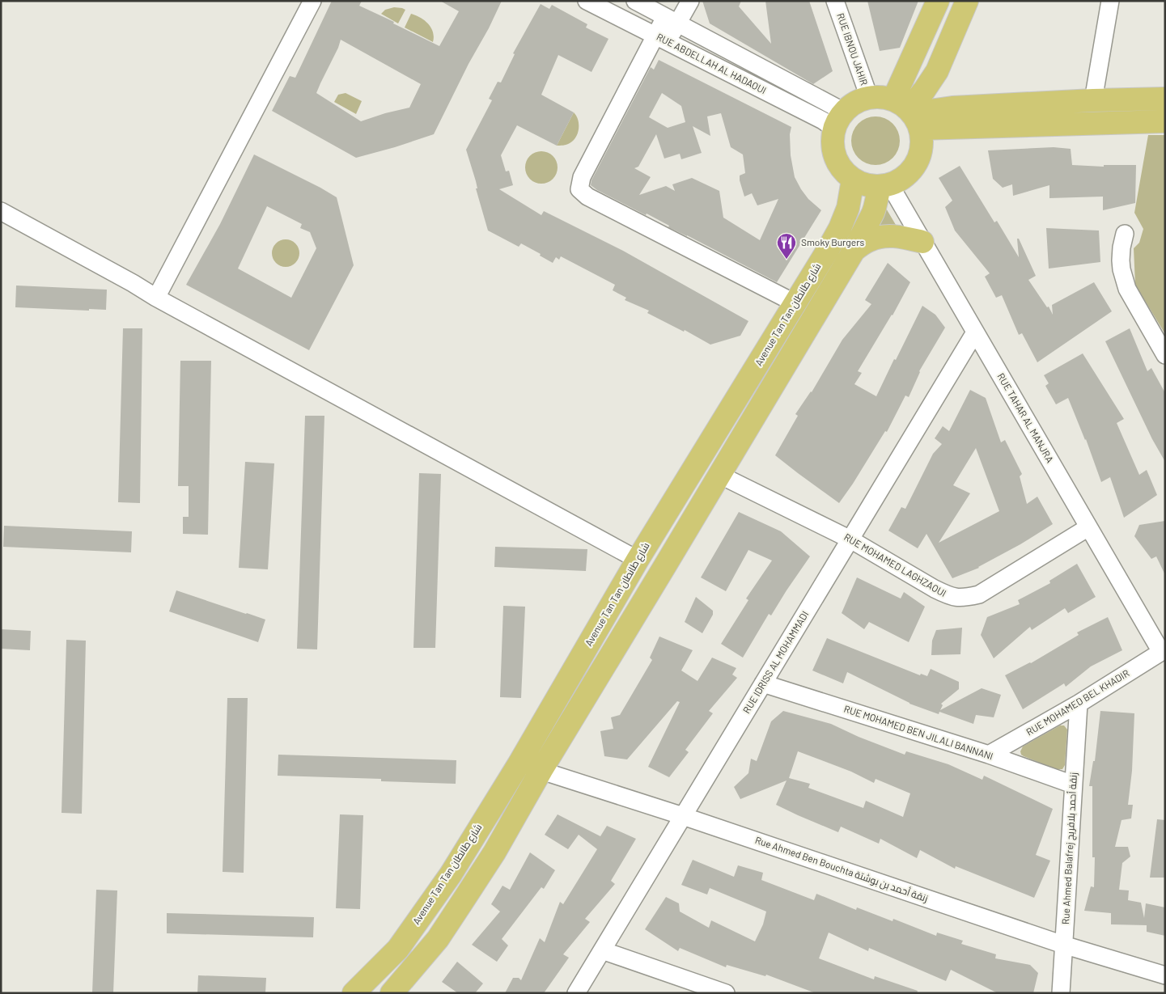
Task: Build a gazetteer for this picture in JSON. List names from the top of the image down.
{
  "streets": {
    "main road": ["Avenue Tan Tan شارع طانطان"],
    "street": [
      "RUE IBNOU JAHIR",
      "RUE ABDELLAH AL HADAOUI",
      "RUE TAHAR AL MANJRA",
      "RUE MOHAMED LAGHZAOUI",
      "RUE IDRISS AL MOHAMMADI",
      "RUE MOHAMED BEL KHADIR",
      "RUE MOHAMED BEN JILALI BANNANI",
      "Rue Ahmed Balafrej زنقة أحمد بلافريج",
      "Rue Ahmed Ben Bouchta زنقة أحمد بن بوشتة"
    ]
  },
  "crossings": [
    ["RUE IBNOU JAHIR", "RUE ABDELLAH AL HADAOUI"],
    ["RUE IBNOU JAHIR", "Avenue Tan Tan شارع طانطان"],
    ["RUE IBNOU JAHIR", "RUE TAHAR AL MANJRA"],
    ["RUE ABDELLAH AL HADAOUI", "Avenue Tan Tan شارع طانطان"],
    ["RUE ABDELLAH AL HADAOUI", "RUE TAHAR AL MANJRA"],
    ["Avenue Tan Tan شارع طانطان", "RUE TAHAR AL MANJRA"],
    ["Avenue Tan Tan شارع طانطان", "Rue Ahmed Ben Bouchta زنقة أحمد بن بوشتة"],
    ["RUE TAHAR AL MANJRA", "RUE MOHAMED LAGHZAOUI"],
    ["RUE TAHAR AL MANJRA", "RUE IDRISS AL MOHAMMADI"],
    ["RUE TAHAR AL MANJRA", "RUE MOHAMED BEL KHADIR"],
    ["RUE MOHAMED LAGHZAOUI", "RUE IDRISS AL MOHAMMADI"],
    ["RUE IDRISS AL MOHAMMADI", "RUE MOHAMED BEN JILALI BANNANI"],
    ["RUE IDRISS AL MOHAMMADI", "Rue Ahmed Ben Bouchta زنقة أحمد بن بوشتة"],
    ["RUE MOHAMED BEL KHADIR", "RUE MOHAMED BEN JILALI BANNANI"],
    ["RUE MOHAMED BEL KHADIR", "Rue Ahmed Balafrej زنقة أحمد بلافريج"],
    ["RUE MOHAMED BEN JILALI BANNANI", "Rue Ahmed Balafrej زنقة أحمد بلافريج"],
    ["Rue Ahmed Balafrej زنقة أحمد بلافريج", "Rue Ahmed Ben Bouchta زنقة أحمد بن بوشتة"]
  ],
  "places": {
    "restaurant": ["Smoky Burgers"]
  }
}
